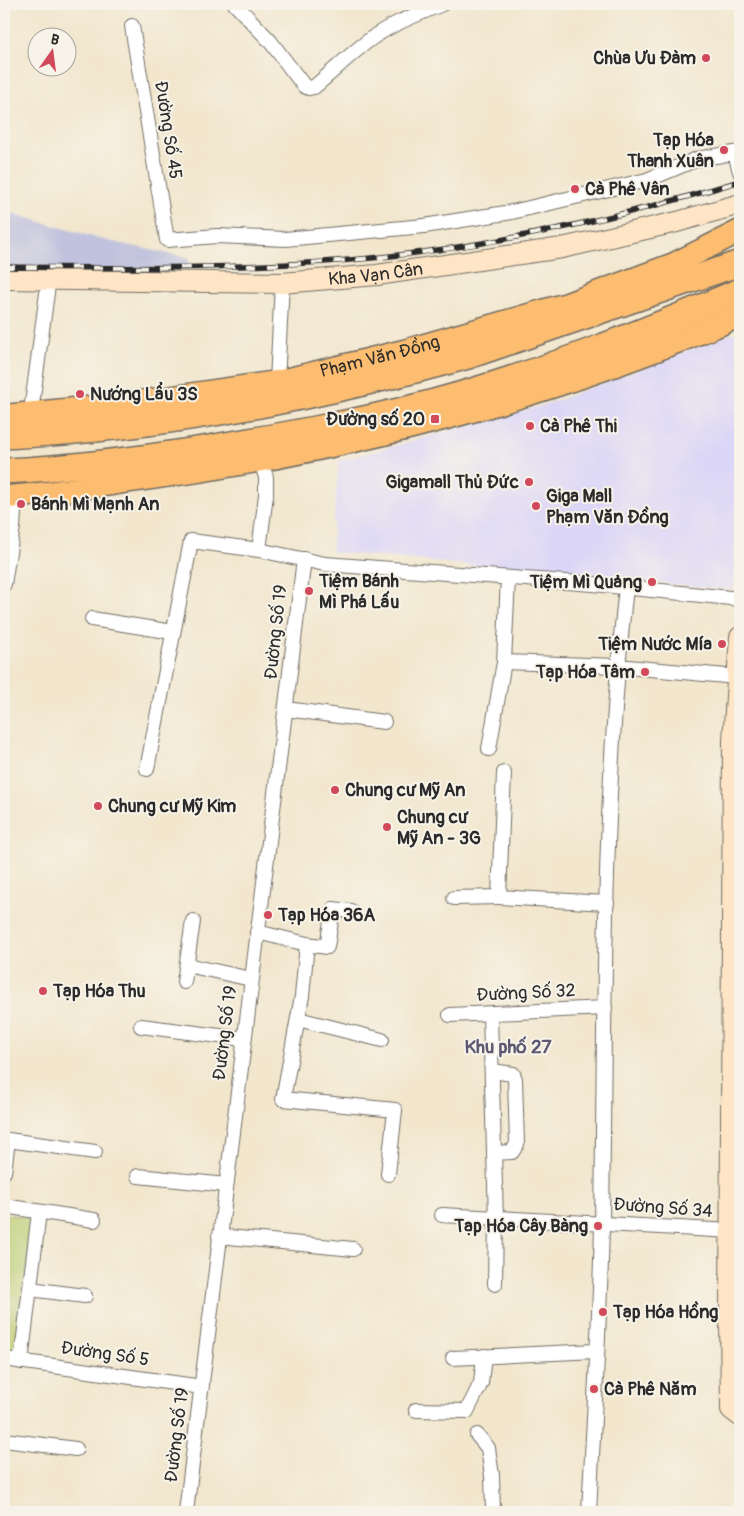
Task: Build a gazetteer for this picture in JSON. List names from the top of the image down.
{
  "streets": {
    "highway": ["Phạm Văn Đồng"],
    "street": [
      "Đường Số 45",
      "Kha Vạn Cân",
      "Đường Số 19",
      "Đường Số 32",
      "Đường Số 34",
      "Đường Số 5"
    ]
  },
  "crossings": [
    ["Đường Số 19", "Đường Số 5"]
  ],
  "districts": ["Khu phố 27"],
  "places": {
    "other": [
      "Chùa Ưu Đàm",
      "Tạp Hóa Thanh Xuân",
      "Cà Phê Vân",
      "Nướng Lẩu 3S",
      "Cà Phê Thi",
      "Gigamall Thủ Đức",
      "Bánh Mì Mạnh An",
      "Giga Mall Phạm Văn Đồng",
      "Tiệm Mì Quảng",
      "Tiệm Bánh Mì Phá Lấu",
      "Tiệm Nước Mía",
      "Tạp Hóa Tâm",
      "Chung cư Mỹ An",
      "Chung cư Mỹ Kim",
      "Chung cư Mỹ An - 3G",
      "Tạp Hóa 36A",
      "Tạp Hóa Thu",
      "Tạp Hóa Cây Bàng",
      "Tạp Hóa Hồng",
      "Cà Phê Năm"
    ],
    "transit": ["Đường số 20"]
  },
  "north": "top"
}
